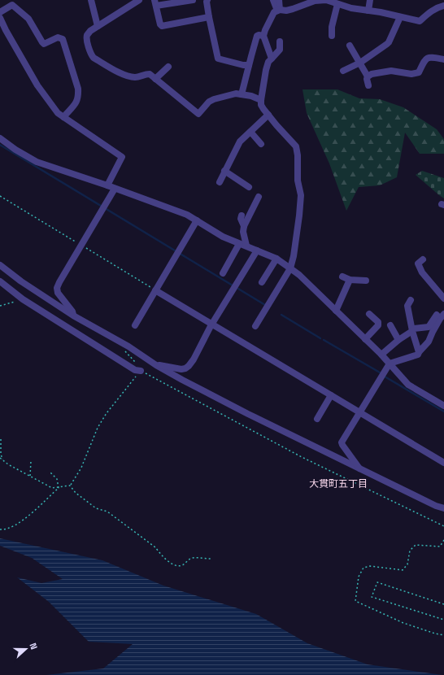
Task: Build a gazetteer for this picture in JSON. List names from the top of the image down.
{
  "districts": ["大貫町五丁目"],
  "north": "right"
}
